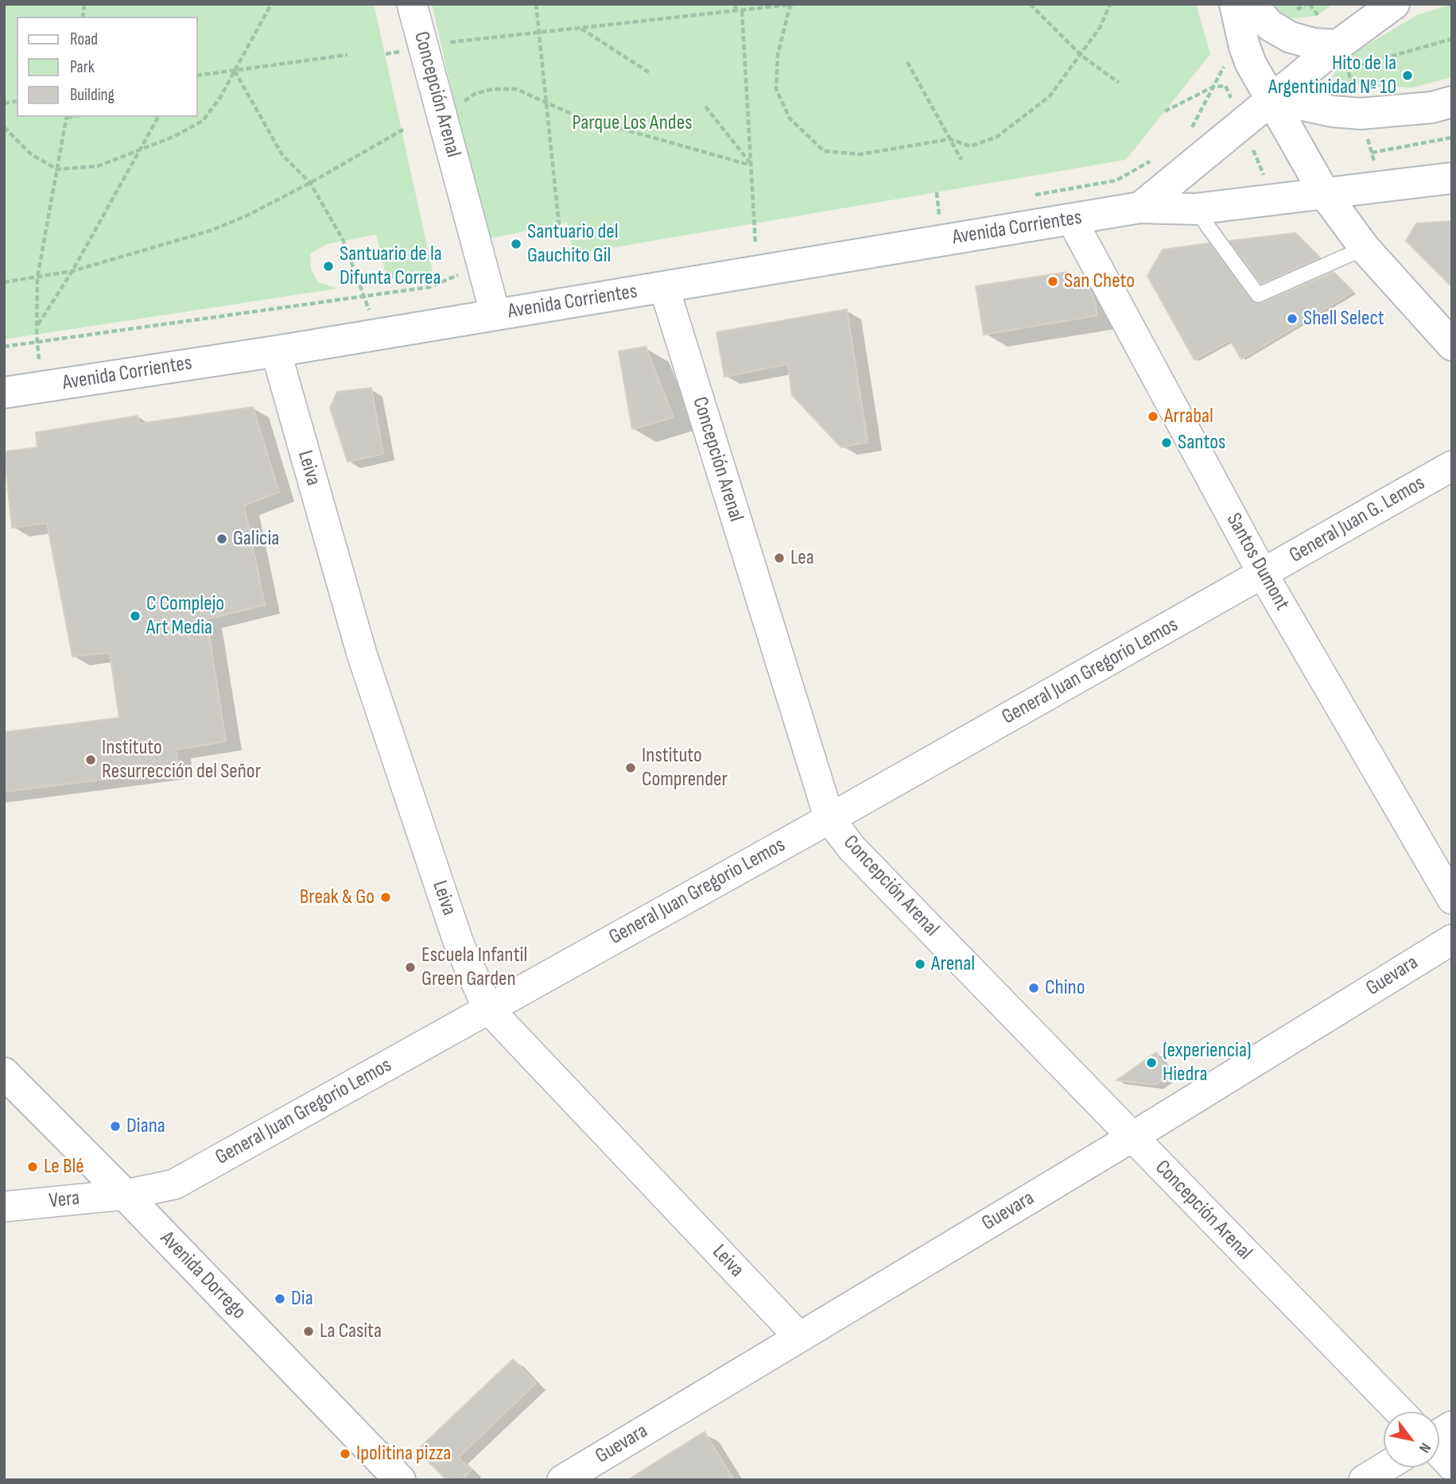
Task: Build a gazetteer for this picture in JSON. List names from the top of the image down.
{
  "streets": {
    "main road": ["Avenida Corrientes", "Avenida Dorrego"],
    "street": [
      "Concepción Arenal",
      "Leiva",
      "General Juan G. Lemos",
      "Santos Dumont",
      "General Juan Gregorio Lemos",
      "Guevara",
      "Vera"
    ]
  },
  "crossings": [
    ["Concepción Arenal", "Avenida Corrientes"],
    ["Concepción Arenal", "General Juan Gregorio Lemos"],
    ["Concepción Arenal", "Guevara"],
    ["Avenida Corrientes", "Leiva"],
    ["Avenida Corrientes", "Santos Dumont"],
    ["Leiva", "General Juan Gregorio Lemos"],
    ["Leiva", "Guevara"],
    ["General Juan G. Lemos", "Santos Dumont"],
    ["General Juan G. Lemos", "General Juan Gregorio Lemos"],
    ["Santos Dumont", "General Juan Gregorio Lemos"],
    ["General Juan Gregorio Lemos", "Vera"],
    ["General Juan Gregorio Lemos", "Avenida Dorrego"],
    ["Vera", "Avenida Dorrego"]
  ],
  "parks": ["Parque Los Andes"],
  "places": [
    "Hito de la Argentinidad Nº 10",
    "Santuario del Gauchito Gil",
    "Santuario de la Difunta Correa",
    "San Cheto",
    "Shell Select",
    "Arrabal",
    "Santos",
    "Galicia",
    "Lea",
    "C Complejo Art Media",
    "Instituto Resurrección del Señor",
    "Instituto Comprender",
    "Break & Go",
    "Arenal",
    "Escuela Infantil Green Garden",
    "Chino",
    "(experiencia) Hiedra",
    "Diana",
    "Le Blé",
    "Dia",
    "La Casita",
    "Ipolitina pizza"
  ],
  "legend": ["Road", "Park", "Building"],
  "north": "bottom right"
}
